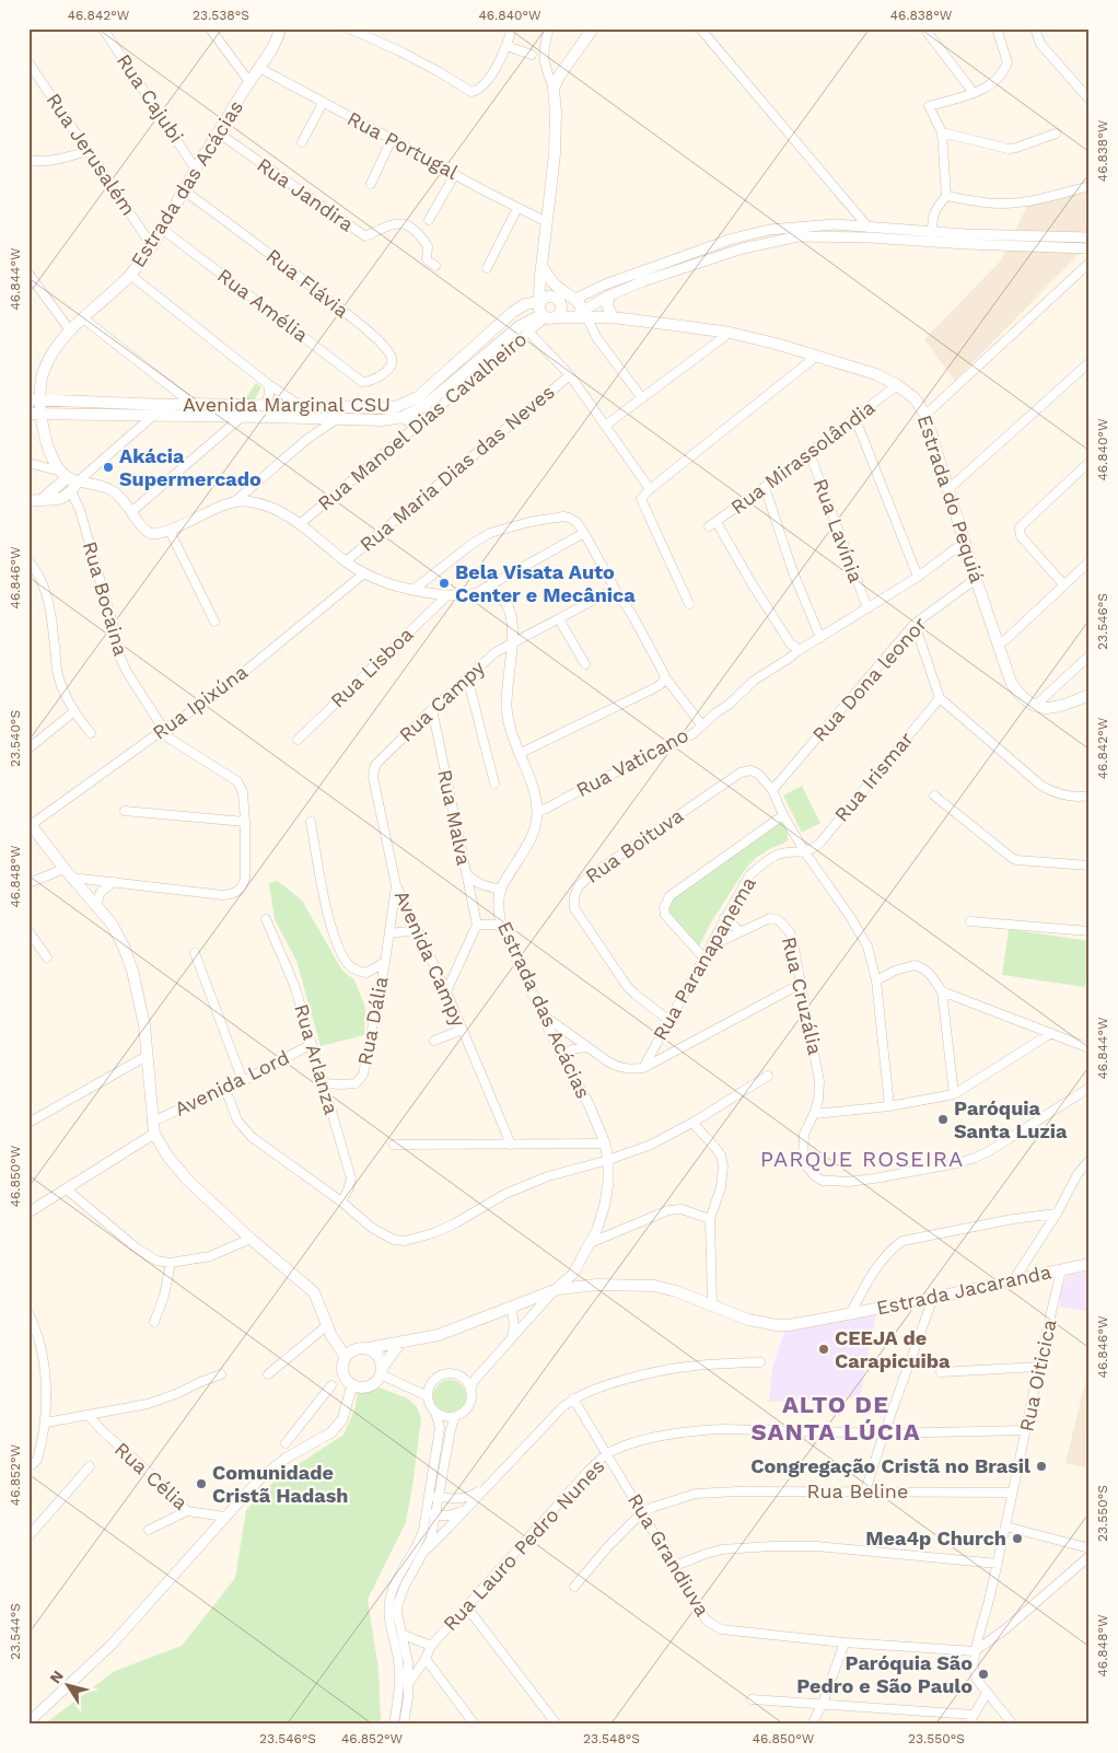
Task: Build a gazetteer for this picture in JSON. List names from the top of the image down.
{
  "streets": {
    "main road": [
      "Estrada das Acácias",
      "Avenida Marginal CSU",
      "Estrada do Pequiá",
      "Estrada Jacaranda"
    ],
    "street": [
      "Rua Cajubi",
      "Rua Portugal",
      "Rua Jerusalém",
      "Rua Jandira",
      "Rua Flávia",
      "Rua Amélia",
      "Rua Manoel Dias Cavalheiro",
      "Rua Mirassolândia",
      "Rua Maria Dias das Neves",
      "Rua Lavínia",
      "Rua Bocaina",
      "Rua Lisboa",
      "Rua Dona leonor",
      "Rua Campy",
      "Rua Ipixúna",
      "Rua Vaticano",
      "Rua Irismar",
      "Rua Malva",
      "Rua Boituva",
      "Avenida Campy",
      "Rua Paranapanema",
      "Rua Cruzália",
      "Rua Dália",
      "Rua Arlanza",
      "Avenida Lord",
      "Rua Oiticica",
      "Rua Célia",
      "Rua Beline",
      "Rua Lauro Pedro Nunes",
      "Rua Grandiuva"
    ]
  },
  "crossings": [
    ["Rua Cajubi", "Estrada das Acácias"],
    ["Rua Portugal", "Estrada das Acácias"],
    ["Rua Jerusalém", "Estrada das Acácias"],
    ["Estrada das Acácias", "Rua Jandira"],
    ["Estrada das Acácias", "Rua Flávia"],
    ["Estrada das Acácias", "Rua Amélia"],
    ["Estrada das Acácias", "Avenida Marginal CSU"],
    ["Estrada das Acácias", "Rua Manoel Dias Cavalheiro"],
    ["Estrada das Acácias", "Rua Maria Dias das Neves"],
    ["Estrada das Acácias", "Rua Lisboa"],
    ["Estrada das Acácias", "Rua Campy"],
    ["Estrada das Acácias", "Rua Ipixúna"],
    ["Estrada das Acácias", "Rua Vaticano"],
    ["Estrada das Acácias", "Estrada Jacaranda"],
    ["Rua Flávia", "Rua Amélia"],
    ["Avenida Marginal CSU", "Rua Manoel Dias Cavalheiro"],
    ["Avenida Marginal CSU", "Estrada do Pequiá"],
    ["Rua Manoel Dias Cavalheiro", "Estrada do Pequiá"],
    ["Rua Mirassolândia", "Estrada do Pequiá"],
    ["Rua Mirassolândia", "Rua Lavínia"],
    ["Rua Mirassolândia", "Rua Vaticano"],
    ["Estrada do Pequiá", "Rua Dona leonor"],
    ["Estrada do Pequiá", "Rua Vaticano"],
    ["Rua Lavínia", "Rua Vaticano"],
    ["Rua Bocaina", "Rua Ipixúna"],
    ["Rua Dona leonor", "Rua Boituva"],
    ["Rua Campy", "Rua Malva"],
    ["Rua Campy", "Avenida Campy"],
    ["Rua Irismar", "Rua Boituva"],
    ["Rua Irismar", "Rua Paranapanema"],
    ["Rua Boituva", "Rua Paranapanema"],
    ["Avenida Campy", "Rua Dália"],
    ["Rua Paranapanema", "Rua Cruzália"],
    ["Rua Dália", "Rua Arlanza"],
    ["Rua Arlanza", "Avenida Lord"],
    ["Estrada Jacaranda", "Rua Oiticica"],
    ["Rua Oiticica", "Rua Beline"],
    ["Rua Oiticica", "Rua Lauro Pedro Nunes"],
    ["Rua Oiticica", "Rua Grandiuva"],
    ["Rua Beline", "Rua Grandiuva"],
    ["Rua Lauro Pedro Nunes", "Rua Grandiuva"]
  ],
  "districts": ["PARQUE ROSEIRA", "ALTO DE SANTA LÚCIA"],
  "places": [
    "Akácia Supermercado",
    "Bela Visata Auto Center e Mecânica",
    "Paróquia Santa Luzia",
    "CEEJA de Carapicuiba",
    "Congregação Cristã no Brasil",
    "Comunidade Cristã Hadash",
    "Mea4p Church",
    "Paróquia São Pedro e São Paulo"
  ],
  "north": "top left",
  "coordinates": [
    "46.842°W",
    "23.538°S",
    "46.840°W",
    "46.838°W",
    "46.844°W",
    "46.846°W",
    "23.546°S",
    "23.540°S",
    "46.848°W",
    "46.850°W",
    "46.852°W",
    "23.550°S",
    "23.544°S",
    "23.548°S"
  ]
}
